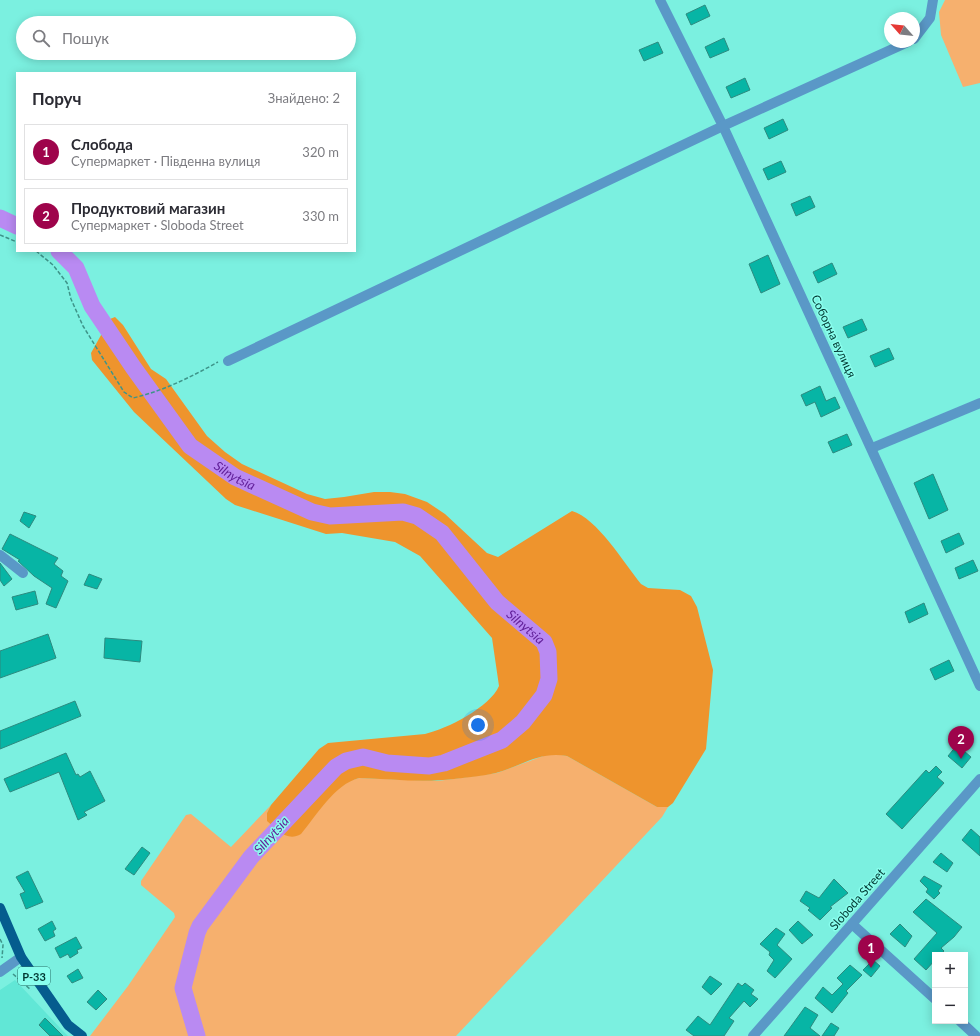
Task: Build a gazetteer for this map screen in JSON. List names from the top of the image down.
{
  "streets": {
    "main road": ["Р-33"],
    "street": ["Соборна вулиця", "Sloboda Street"]
  },
  "water": ["Silnytsia"],
  "north": "top left",
  "page": {
    "search": "Пошук",
    "heading": ["Поруч", "Знайдено: 2"],
    "list": [
      {
        "mark": "1",
        "name": "Слобода",
        "note": "Супермаркет · Південна вулиця",
        "value": "320 m"
      },
      {
        "mark": "2",
        "name": "Продуктовий магазин",
        "note": "Супермаркет · Sloboda Street",
        "value": "330 m"
      }
    ],
    "pins": ["2", "1"],
    "map_buttons": ["+", "−"]
  }
}
